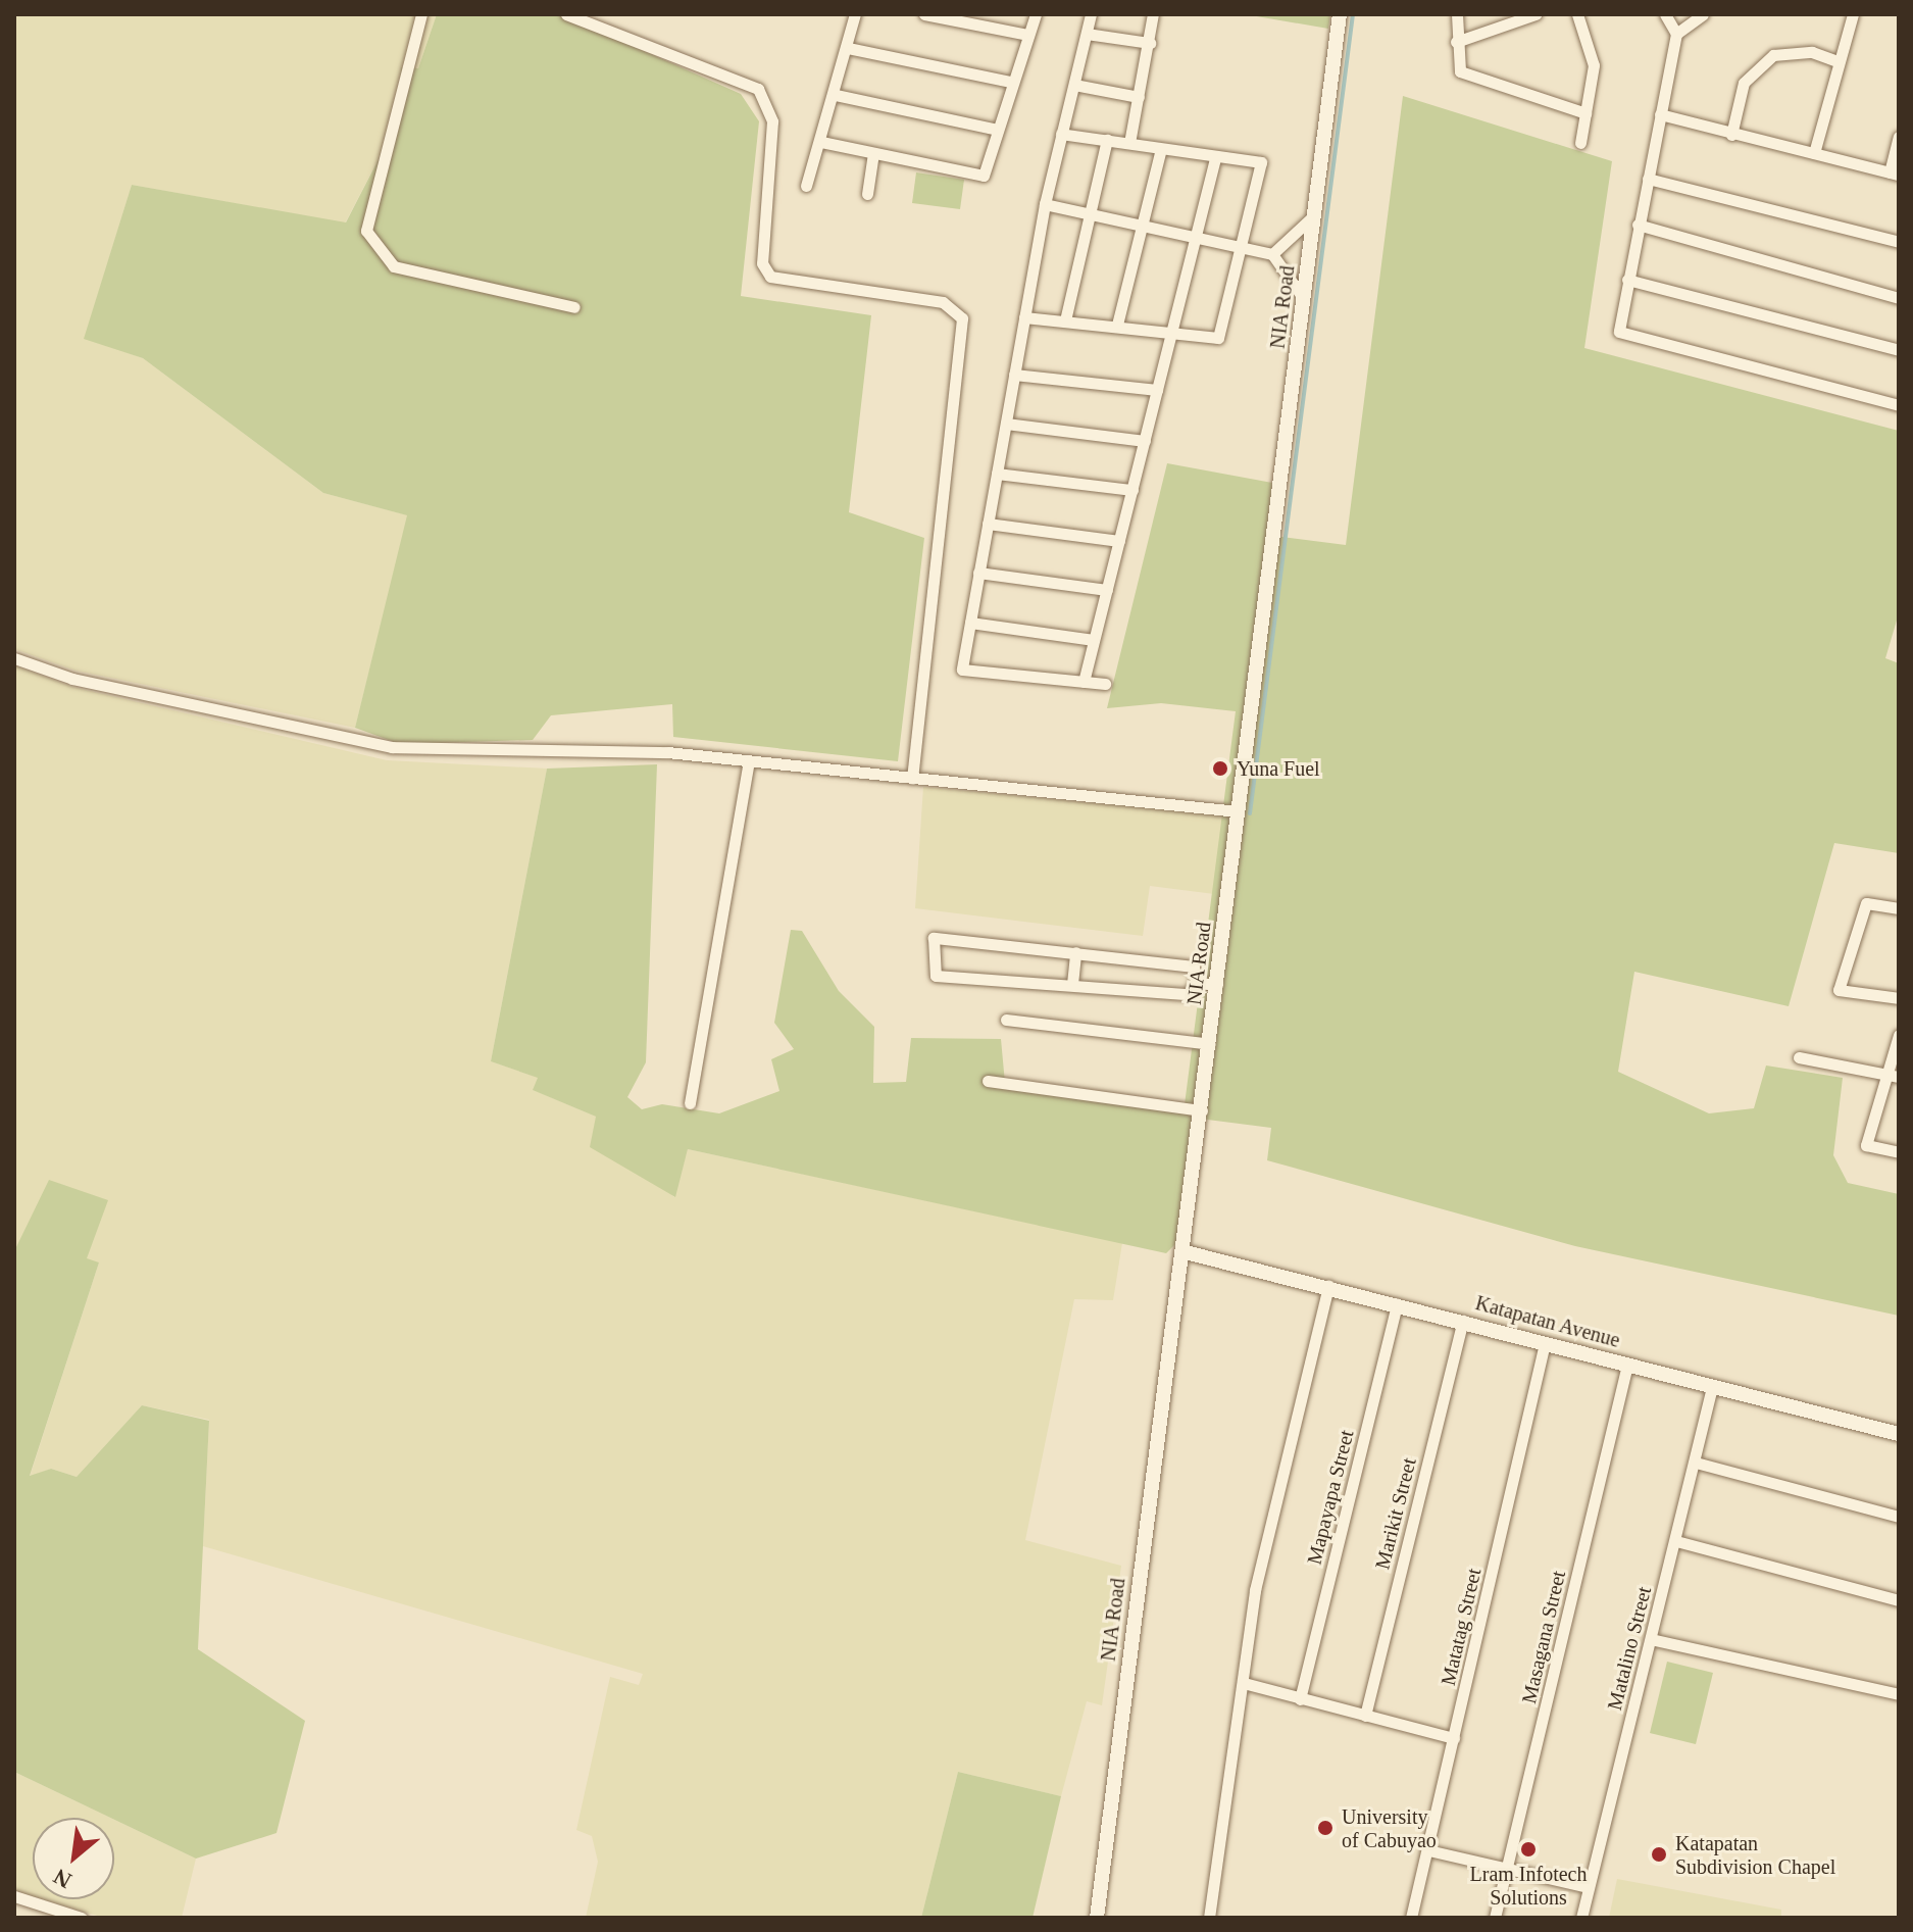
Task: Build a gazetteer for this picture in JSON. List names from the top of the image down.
{
  "streets": {
    "street": [
      "NIA Road",
      "Katapatan Avenue",
      "Mapayapa Street",
      "Marikit Street",
      "Matatag Street",
      "Masagana Street",
      "Matalino Street"
    ]
  },
  "crossings": [
    ["NIA Road", "Katapatan Avenue"],
    ["Katapatan Avenue", "Mapayapa Street"],
    ["Katapatan Avenue", "Marikit Street"],
    ["Katapatan Avenue", "Matatag Street"],
    ["Katapatan Avenue", "Masagana Street"],
    ["Katapatan Avenue", "Matalino Street"]
  ],
  "places": [
    "Yuna Fuel",
    "University of Cabuyao",
    "Lram Infotech Solutions",
    "Katapatan Subdivision Chapel"
  ],
  "north": "bottom left"
}
